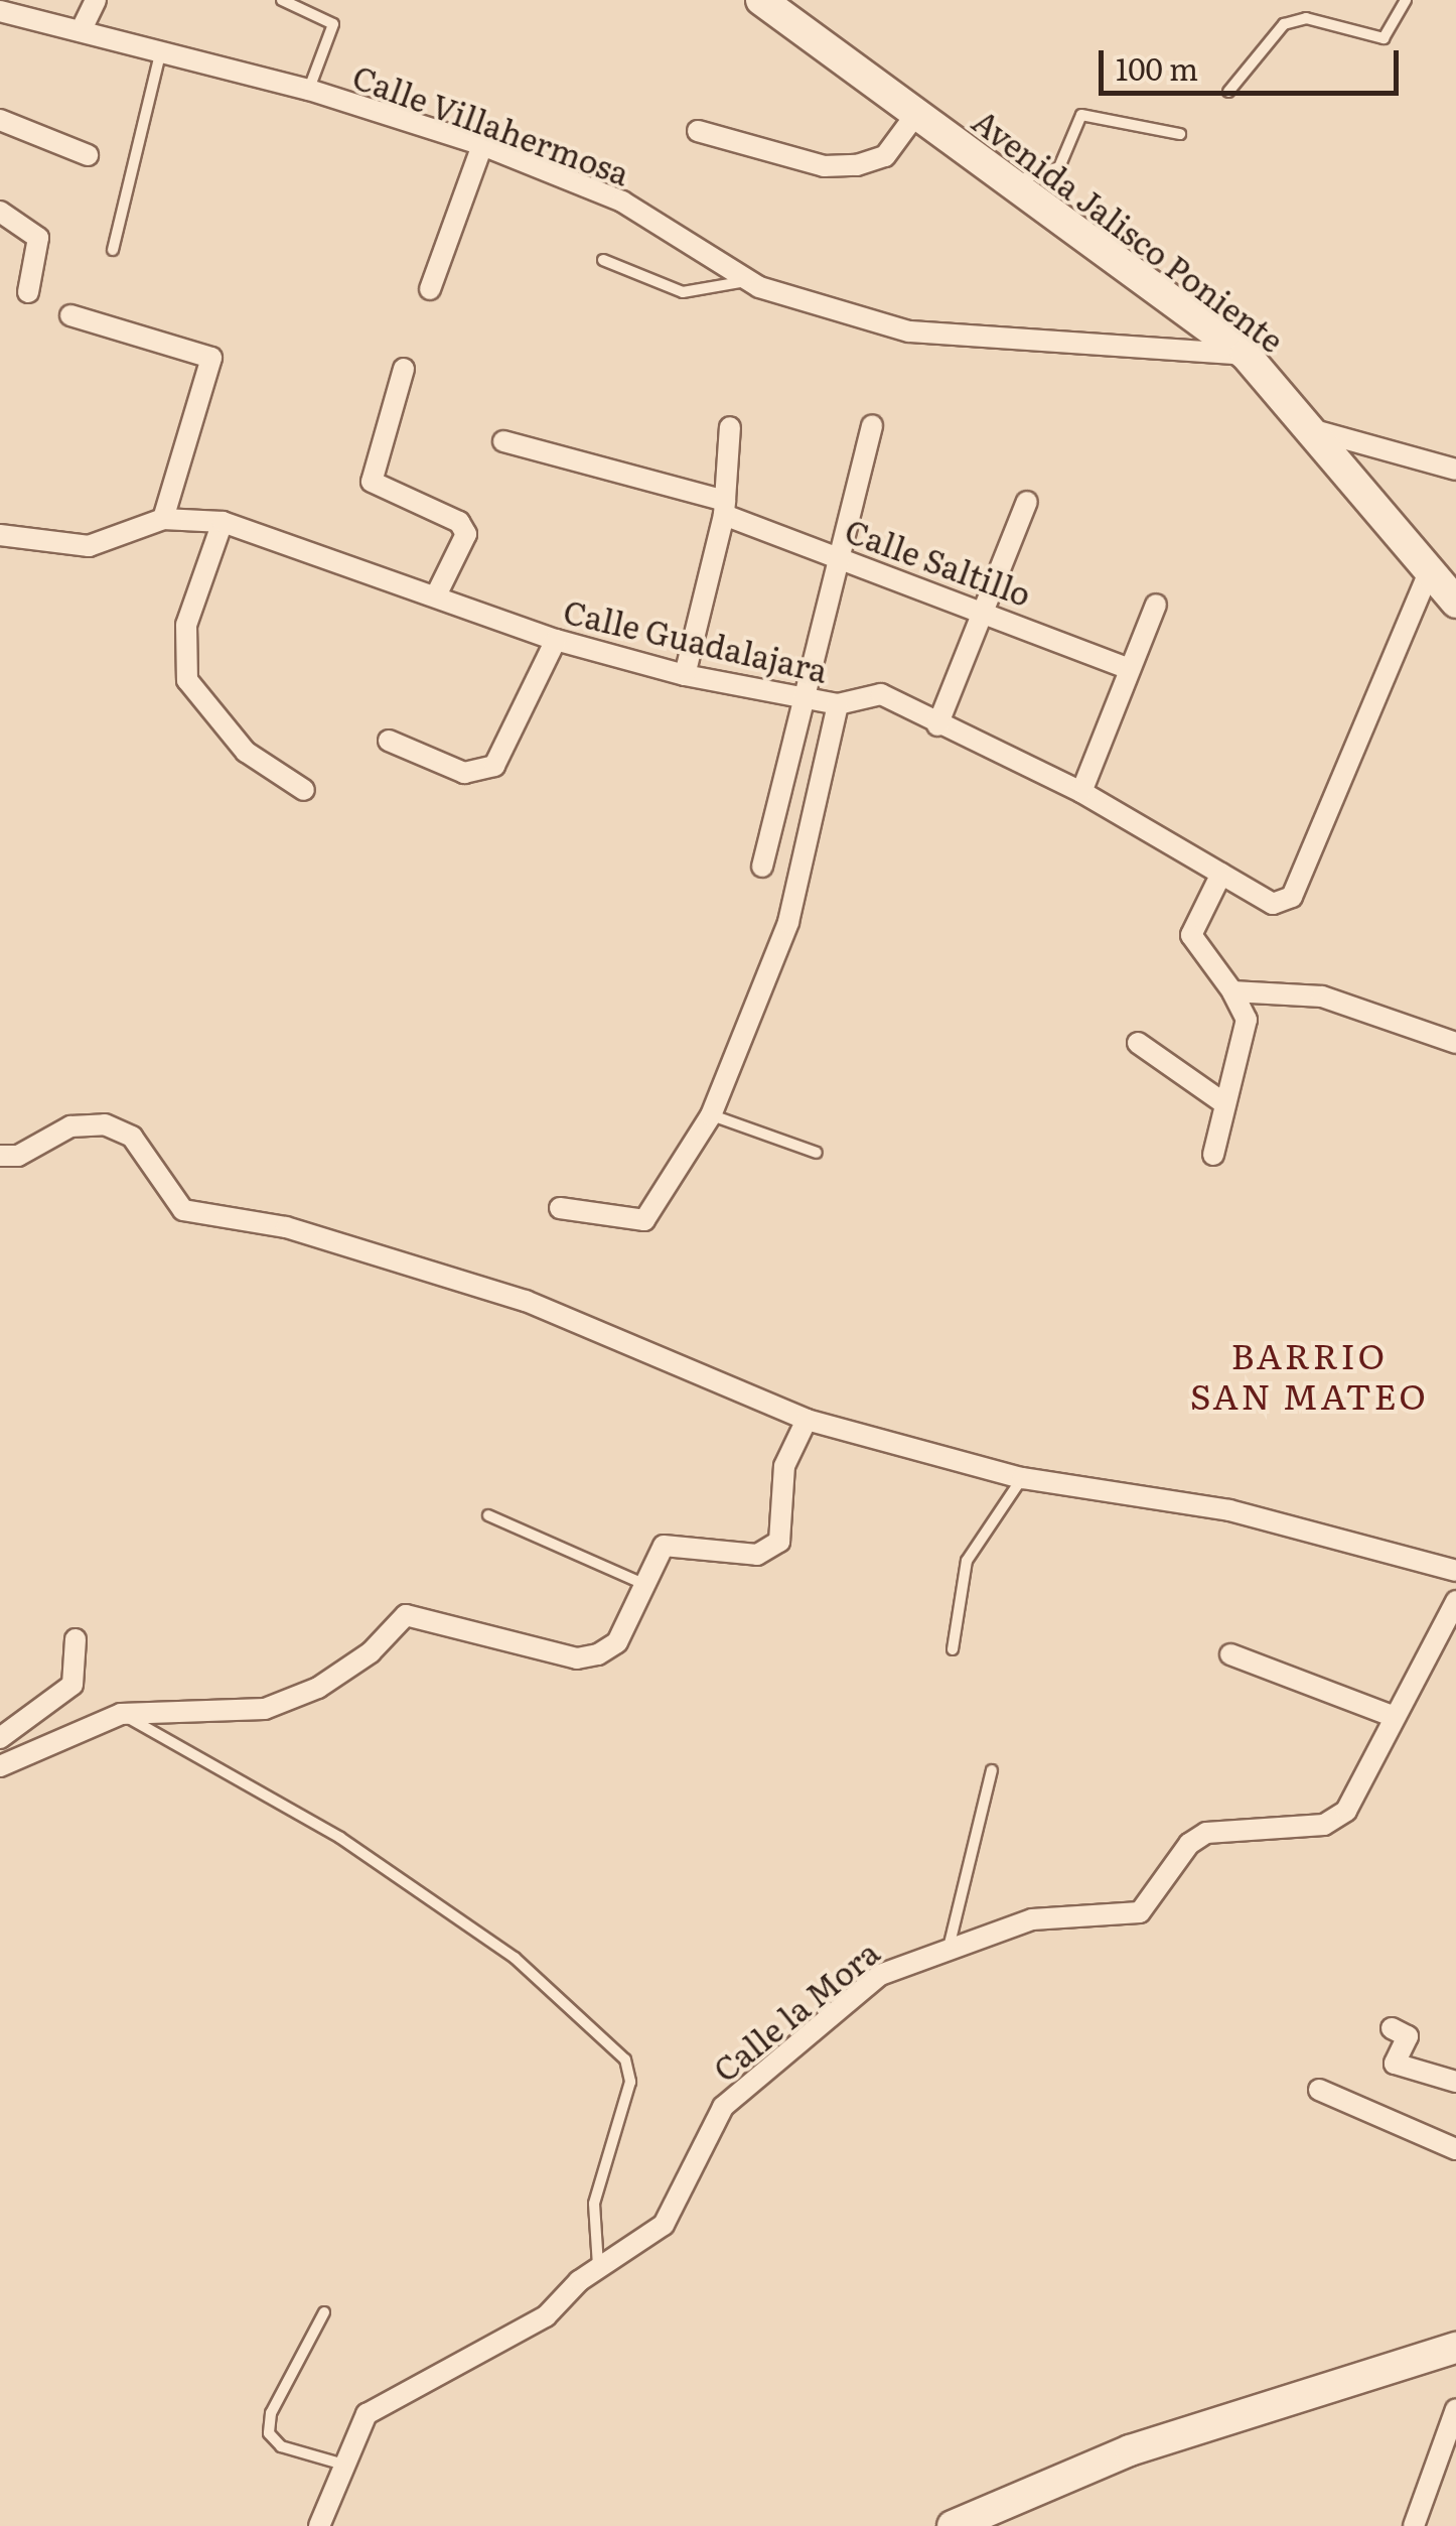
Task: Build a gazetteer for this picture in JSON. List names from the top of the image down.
{
  "streets": {
    "street": [
      "Calle Villahermosa",
      "Avenida Jalisco Poniente",
      "Calle Saltillo",
      "Calle Guadalajara",
      "Calle la Mora"
    ]
  },
  "crossings": [
    ["Calle Villahermosa", "Avenida Jalisco Poniente"],
    ["Avenida Jalisco Poniente", "Calle Guadalajara"]
  ],
  "districts": ["BARRIO SAN MATEO"],
  "scale_bar": "100 m"
}
